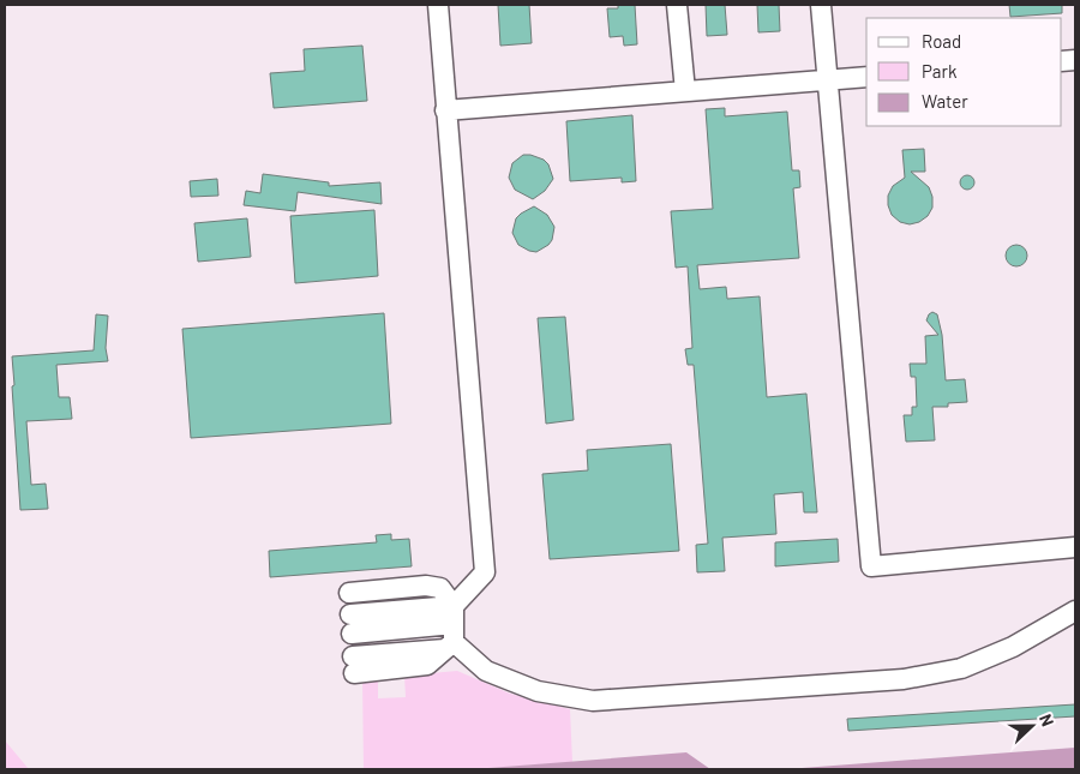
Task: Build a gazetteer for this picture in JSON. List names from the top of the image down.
{
  "legend": ["Road", "Park", "Water"],
  "north": "right"
}
